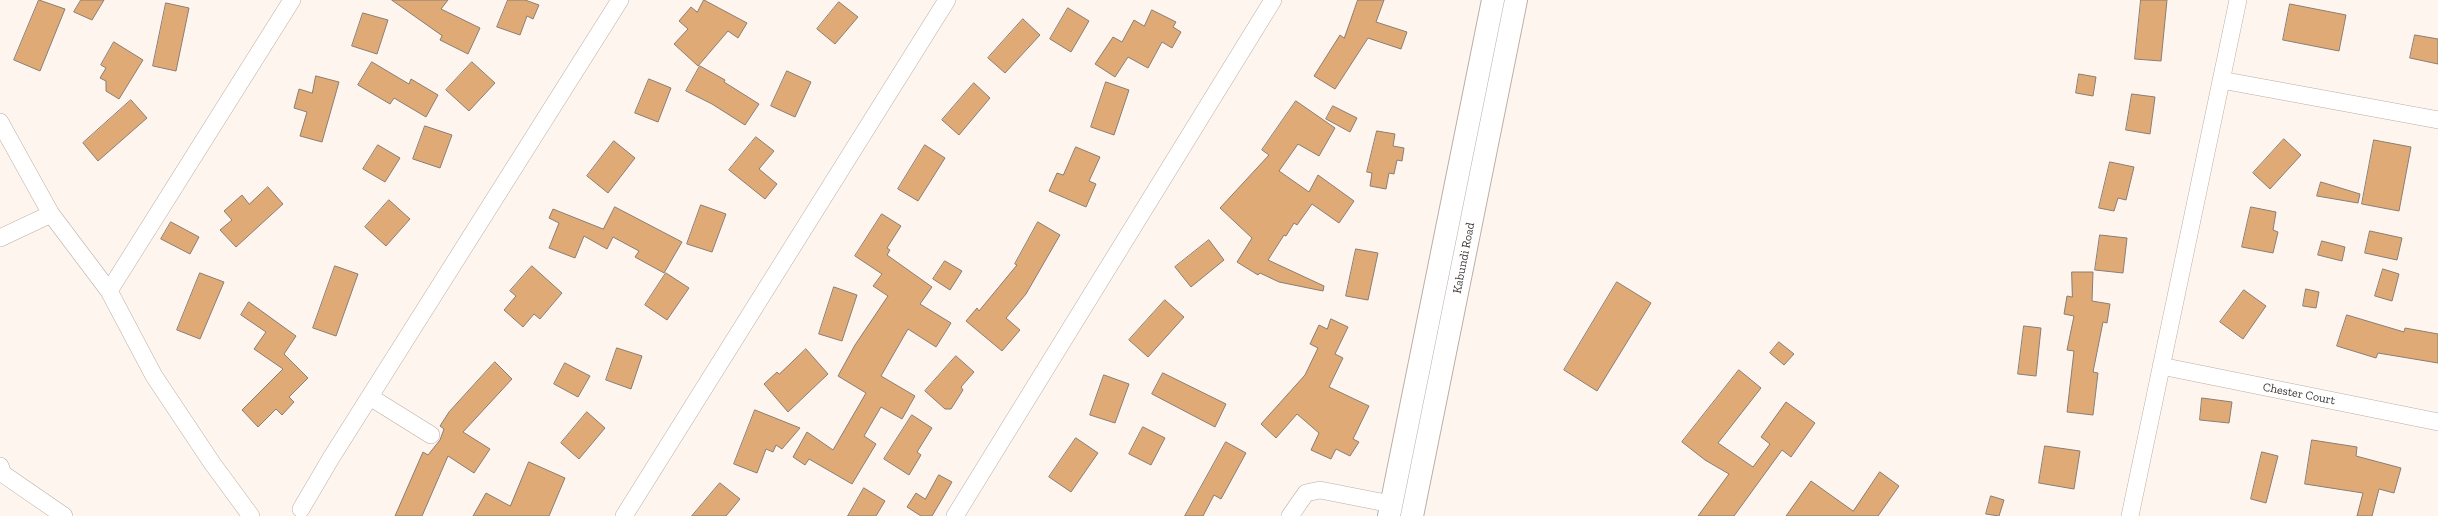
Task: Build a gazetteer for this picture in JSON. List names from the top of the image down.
{
  "streets": {
    "street": ["Kabundi Road", "Chester Court"]
  }
}
